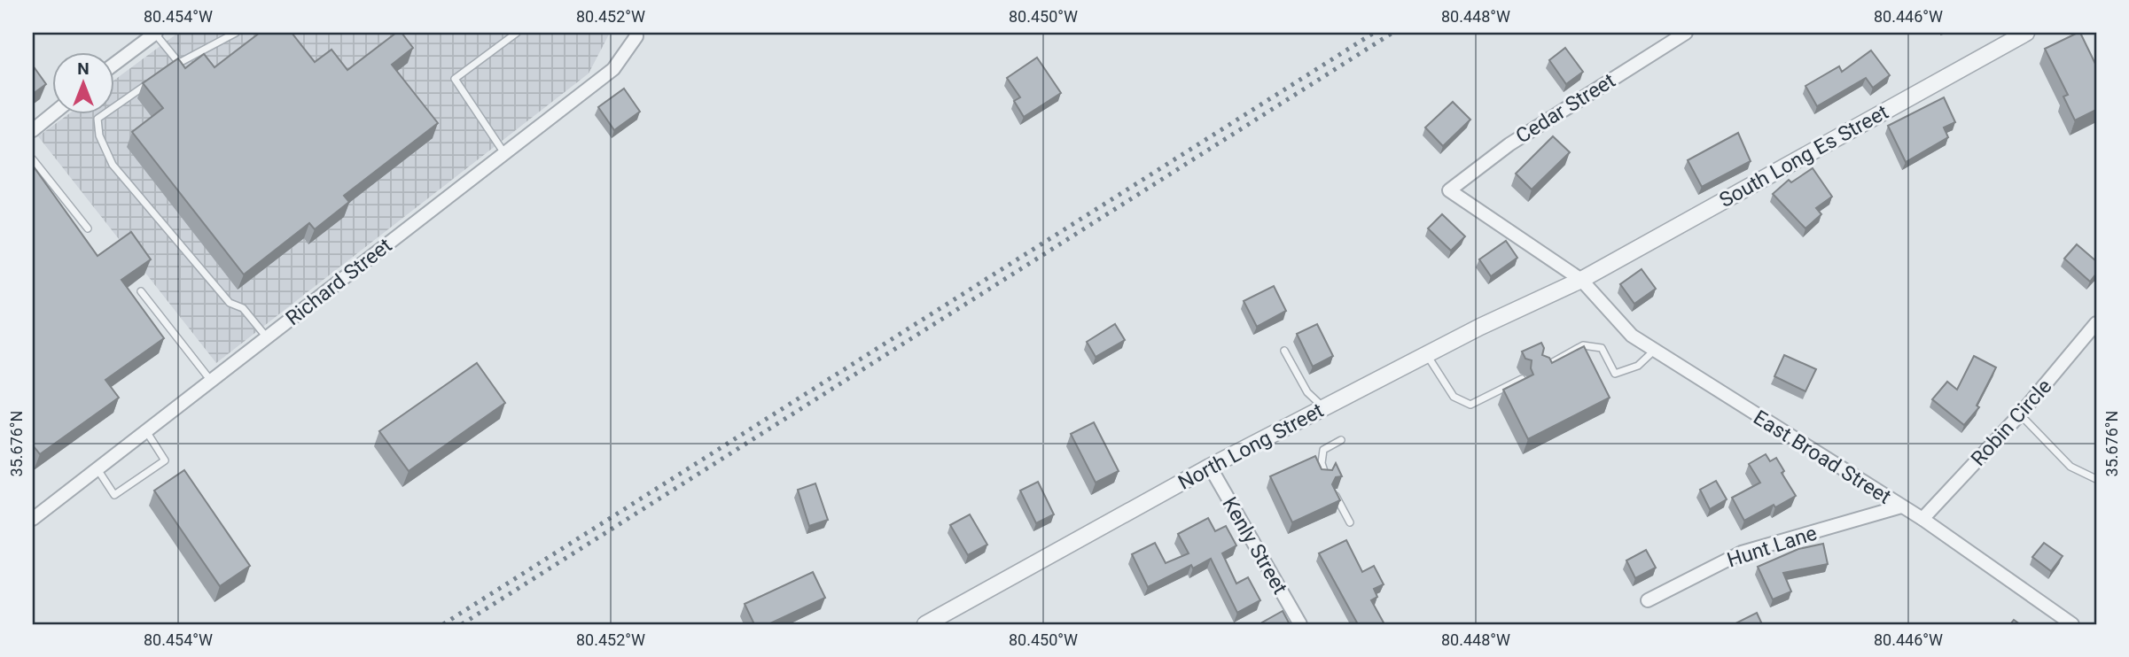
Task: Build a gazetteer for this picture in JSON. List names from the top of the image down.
{
  "streets": {
    "street": [
      "Cedar Street",
      "South Long Es Street",
      "Richard Street",
      "Robin Circle",
      "North Long Street",
      "East Broad Street",
      "Kenly Street",
      "Hunt Lane"
    ]
  },
  "crossings": [
    ["Cedar Street", "East Broad Street"],
    ["South Long Es Street", "North Long Street"],
    ["South Long Es Street", "East Broad Street"],
    ["Robin Circle", "East Broad Street"],
    ["North Long Street", "East Broad Street"],
    ["North Long Street", "Kenly Street"],
    ["East Broad Street", "Hunt Lane"]
  ],
  "north": "top",
  "coordinates": [
    "80.454°W",
    "80.452°W",
    "80.450°W",
    "80.448°W",
    "80.446°W",
    "35.676°N"
  ]
}
